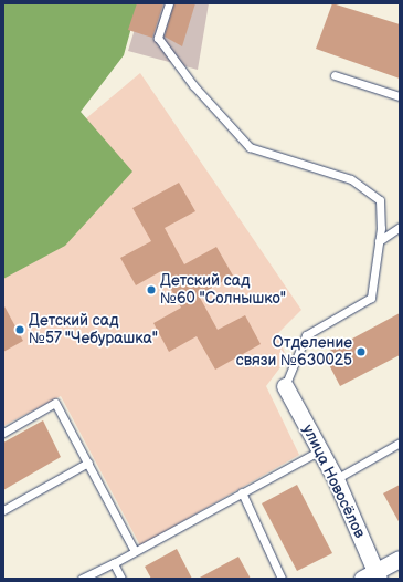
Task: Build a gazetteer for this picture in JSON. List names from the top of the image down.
{
  "streets": {
    "street": ["улица Новосёлов"]
  },
  "places": ["Детский сад №60 \"Солнышко\"", "Детский сад №57 \"Чебурашка\"", "Отделение связи №630025"]
}
